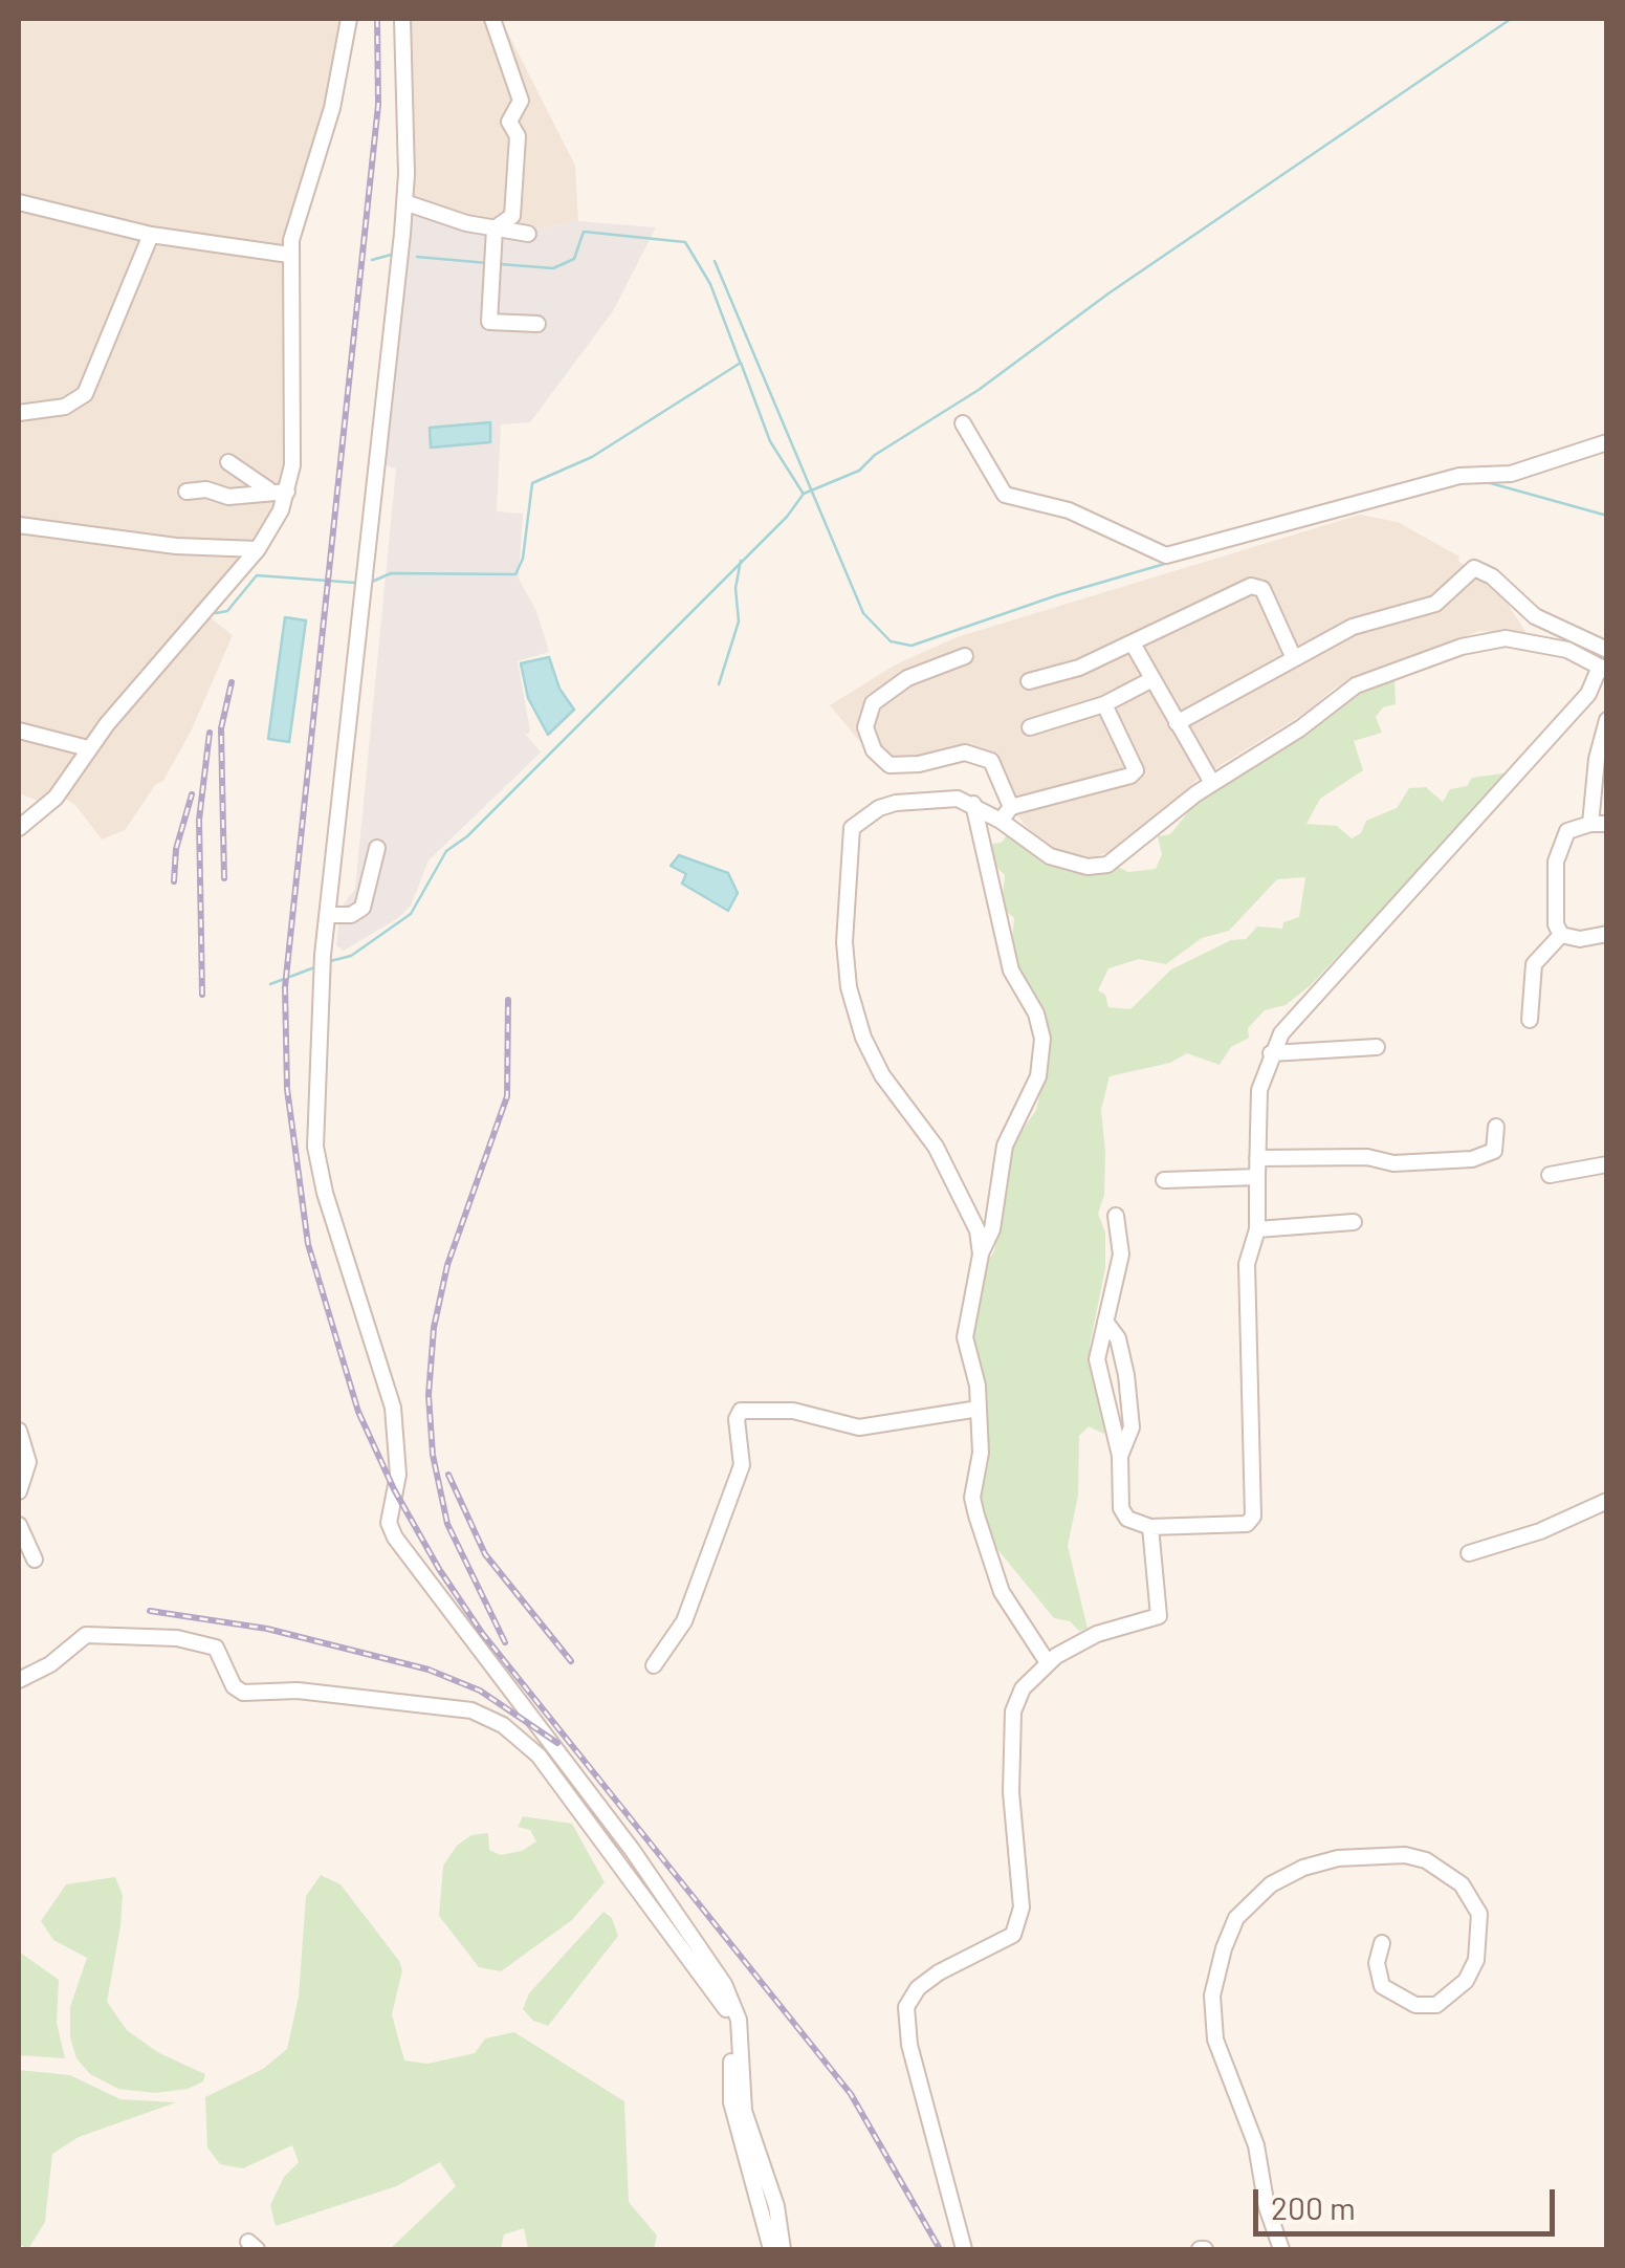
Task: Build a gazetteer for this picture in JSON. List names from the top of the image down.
{
  "scale_bar": "200 m"
}
